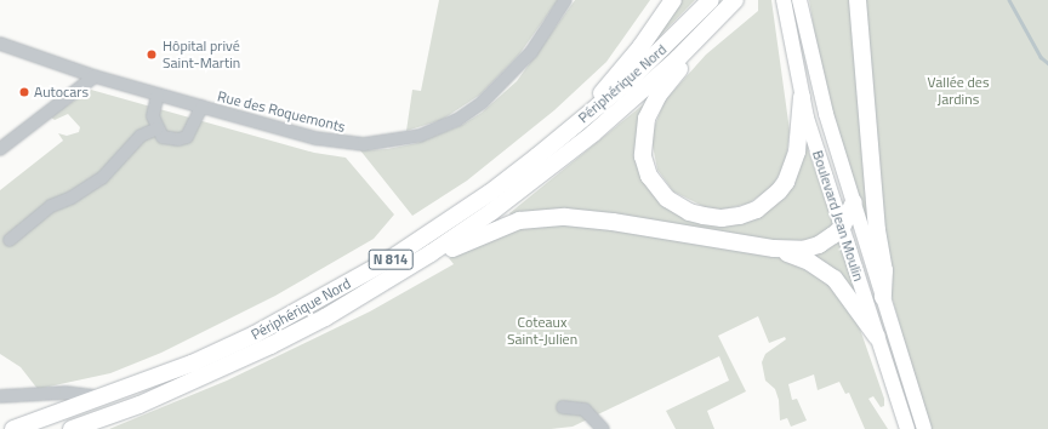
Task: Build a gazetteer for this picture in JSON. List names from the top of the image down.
{
  "streets": {
    "highway": ["Périphérique Nord", "N 814"],
    "main road": ["Boulevard Jean Moulin"],
    "street": ["Rue des Roquemonts"]
  },
  "parks": ["Vallée des Jardins", "Coteaux Saint-Julien"],
  "places": ["Hôpital privé Saint-Martin", "Autocars"]
}
